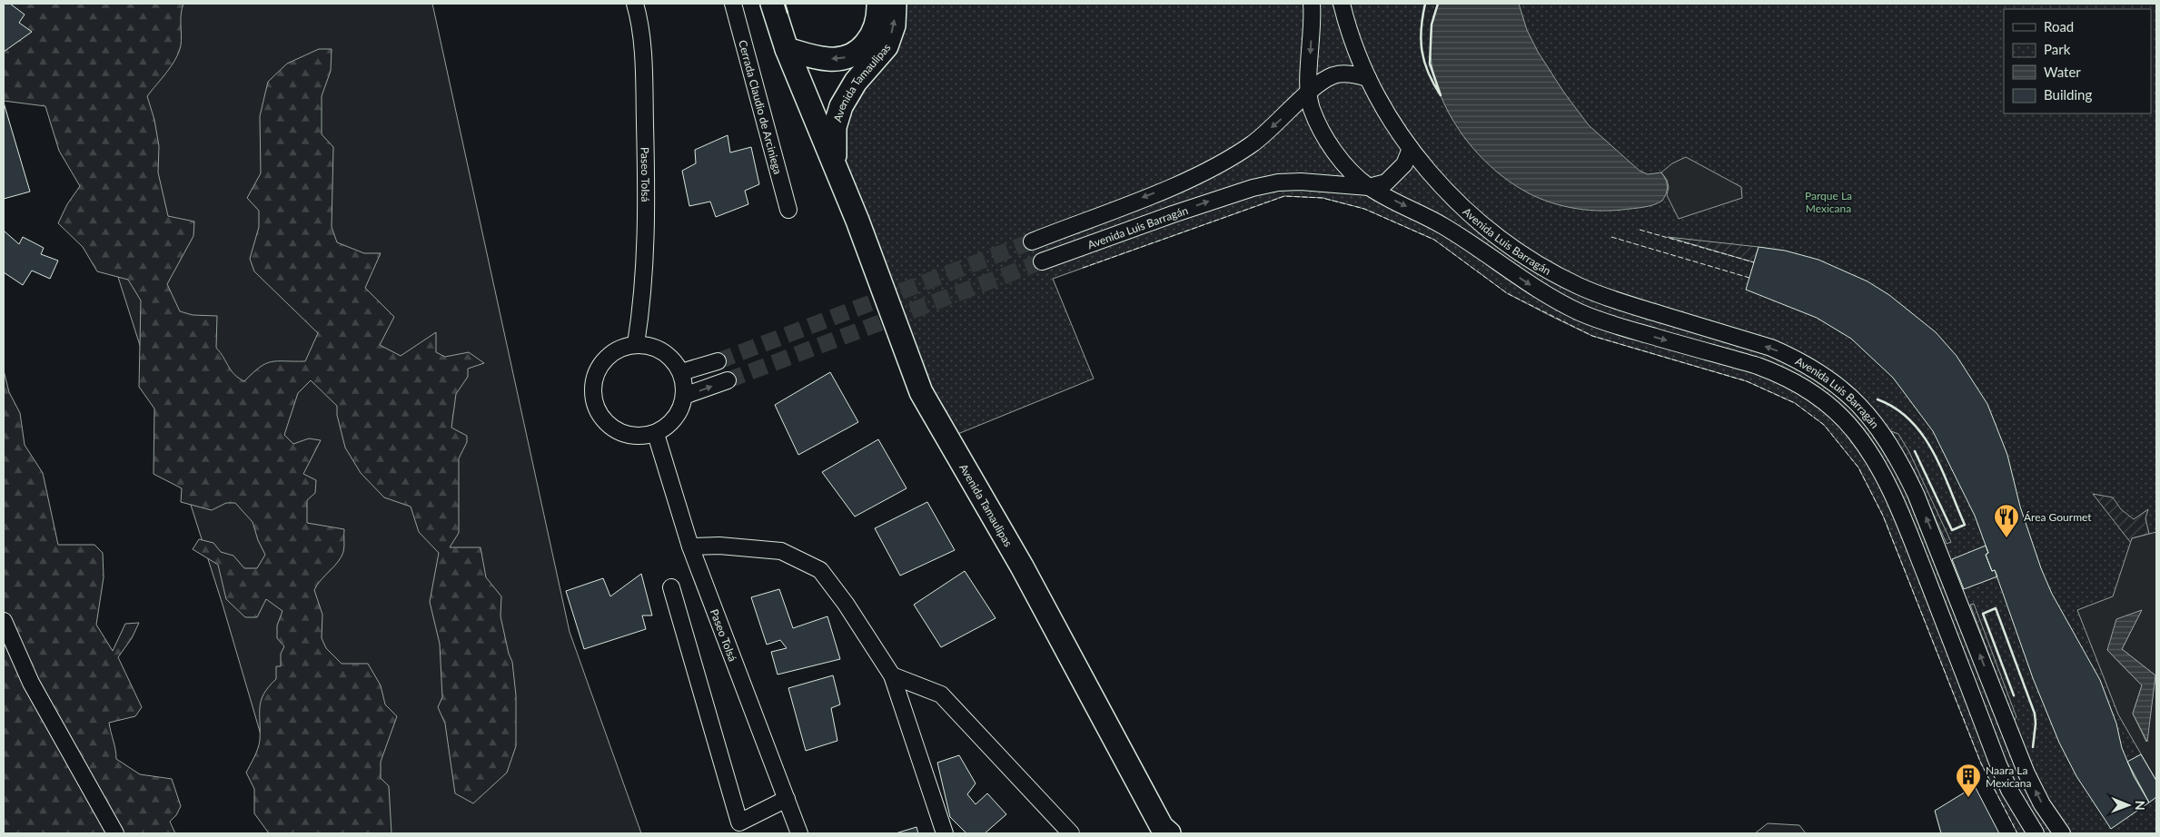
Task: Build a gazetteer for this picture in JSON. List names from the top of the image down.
{
  "streets": {
    "street": [
      "Avenida Tamaulipas",
      "Cerrada Claudio de Arciniega",
      "Paseo Tolsá",
      "Avenida Luis Barragán"
    ]
  },
  "parks": ["Parque La Mexicana"],
  "places": {
    "restaurant": ["Área Gourmet"],
    "building": ["Naara La Mexicana"]
  },
  "legend": [
    "Road",
    "Park",
    "Water",
    "Building"
  ],
  "north": "right"
}
